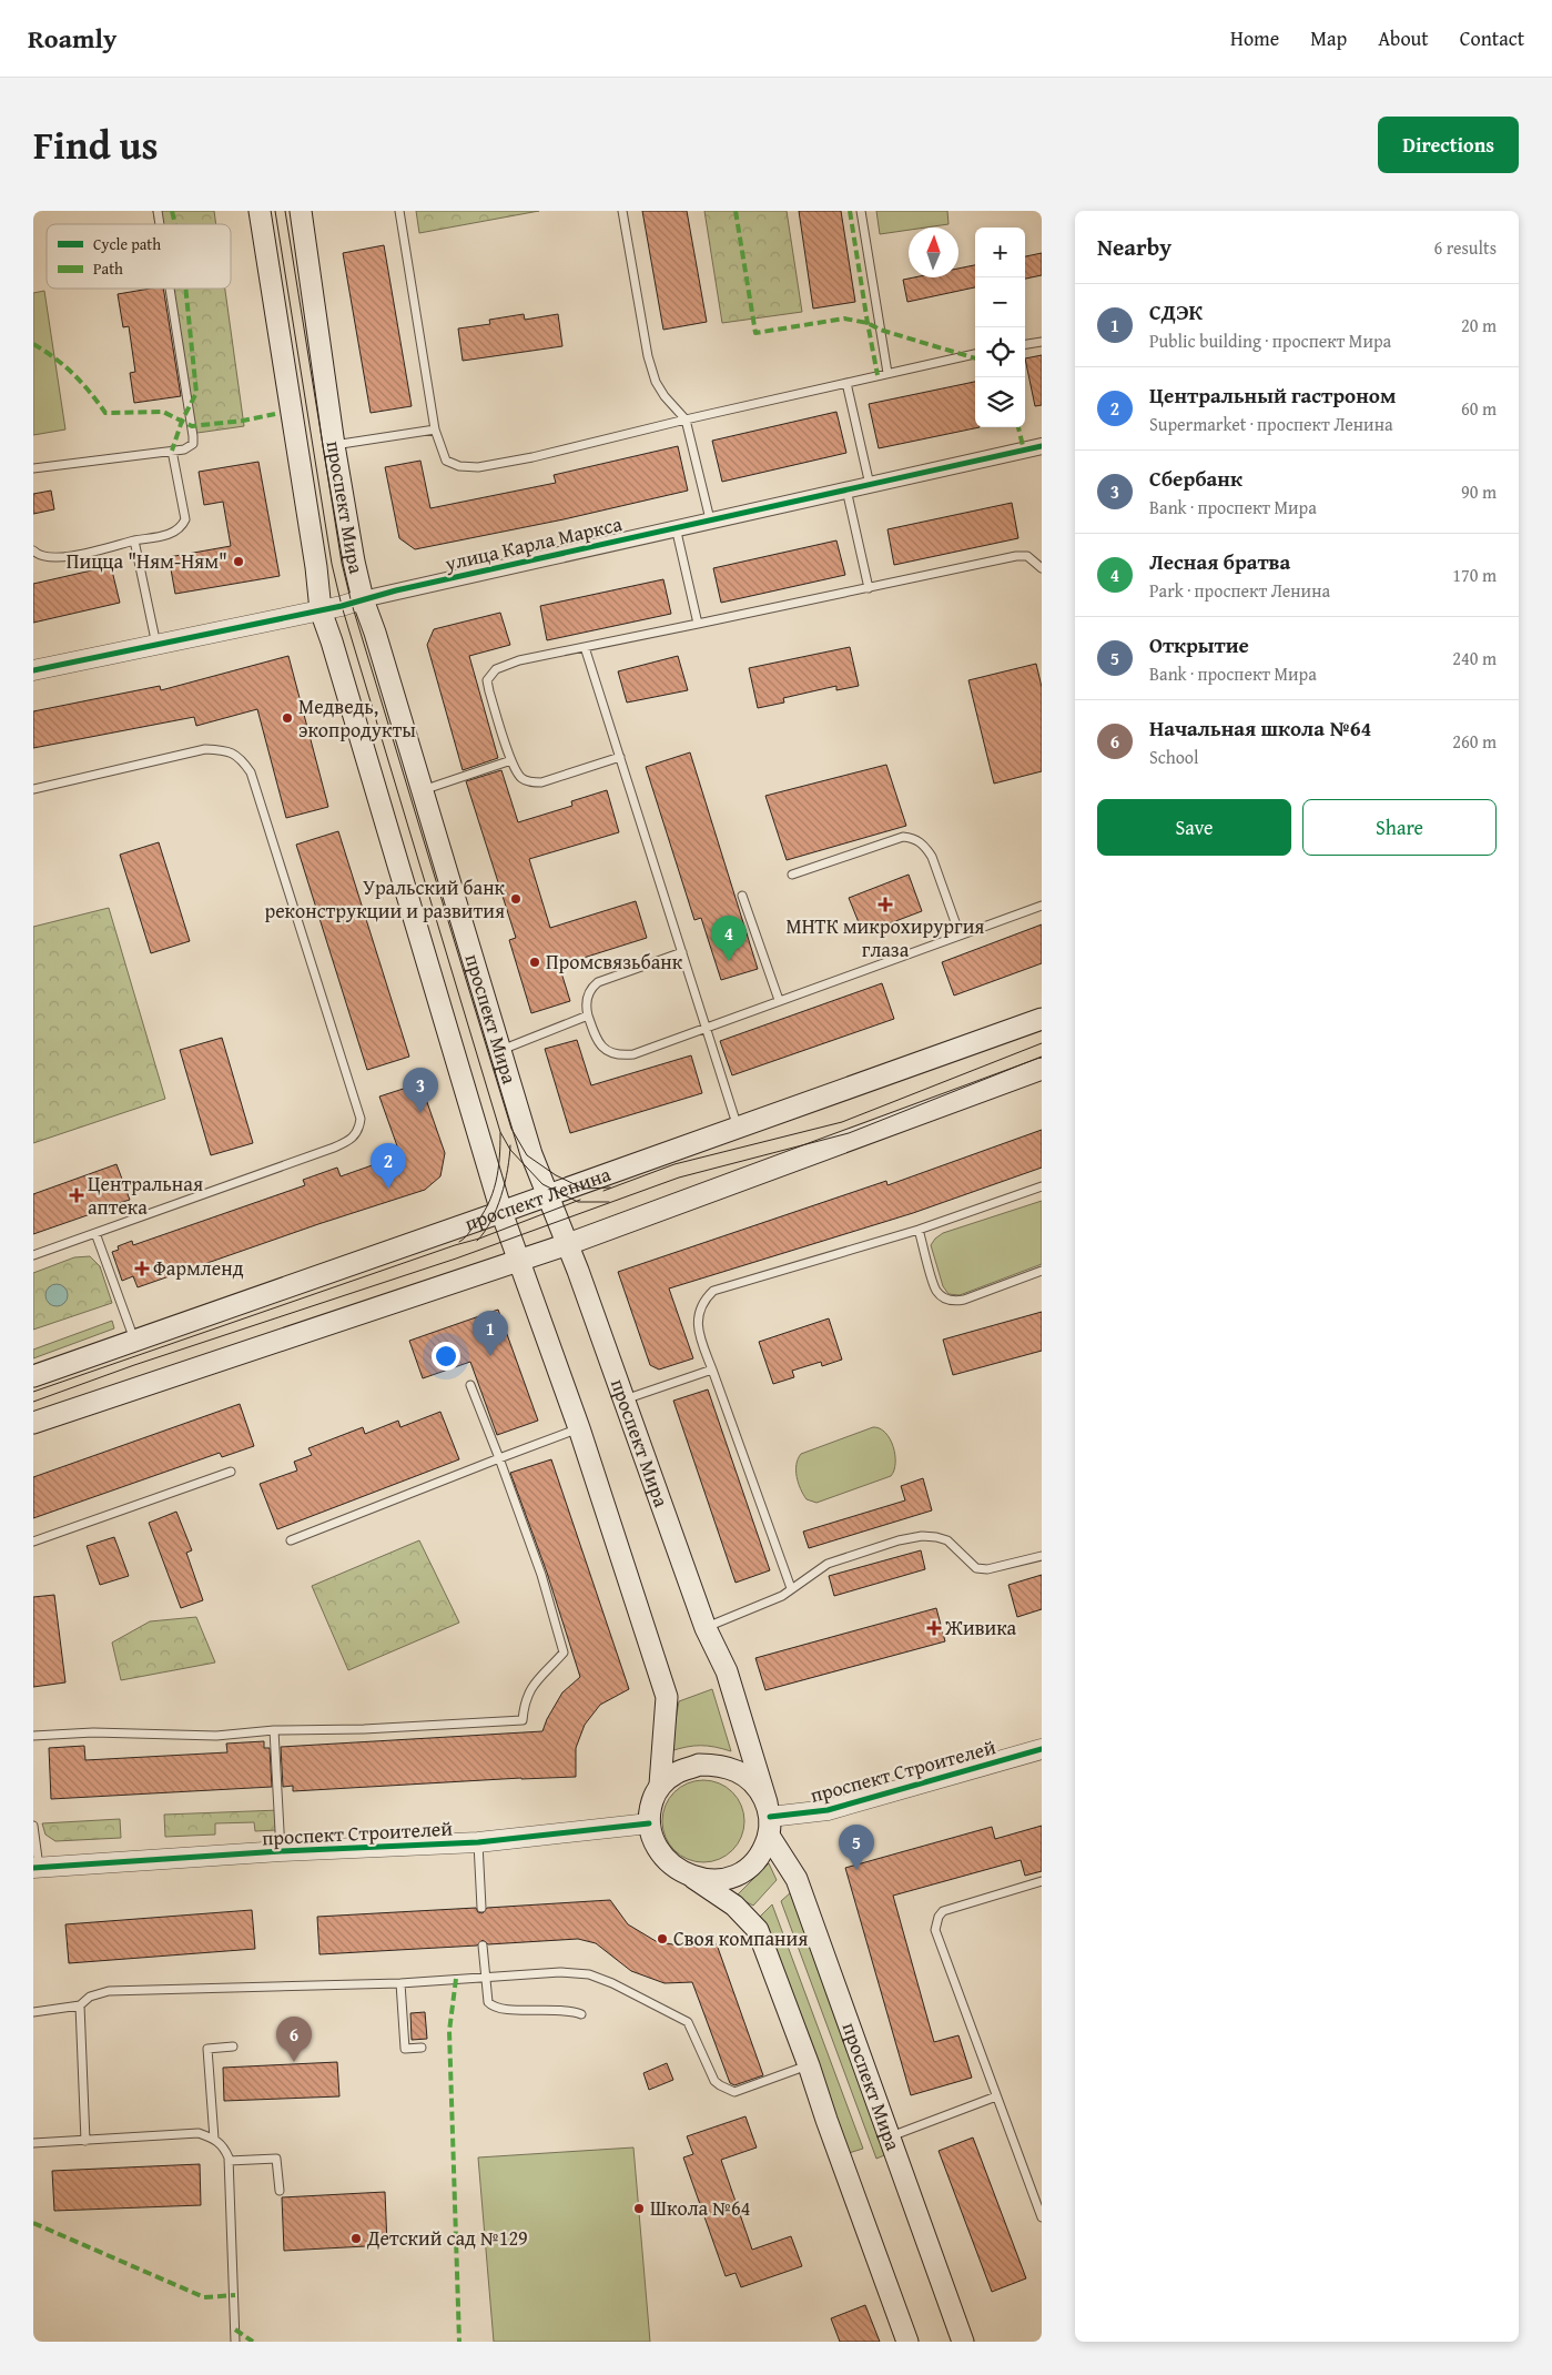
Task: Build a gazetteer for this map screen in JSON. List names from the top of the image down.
{
  "streets": {
    "main road": ["проспект Мира", "проспект Ленина"],
    "street": ["улица Карла Маркса", "проспект Строителей"]
  },
  "crossings": [
    ["проспект Мира", "улица Карла Маркса"],
    ["проспект Мира", "проспект Ленина"],
    ["проспект Мира", "проспект Строителей"]
  ],
  "places": {
    "other": [
      "Пицца \"Ням-Ням\"",
      "Медведь, экопродукты",
      "Уральский банк реконструкции и развития",
      "Промсвязьбанк",
      "Своя компания",
      "Школа №64",
      "Детский сад №129"
    ],
    "health": [
      "МНТК микрохирургия глаза",
      "Центральная аптека",
      "Фармленд",
      "Живика"
    ]
  },
  "legend": ["Cycle path", "Path"],
  "north": "top",
  "page": {
    "header": "Roamly",
    "nav": [
      "Home",
      "Map",
      "About",
      "Contact"
    ],
    "title": "Find us",
    "buttons": [
      "Directions",
      ["Save", "Share"]
    ],
    "heading": ["Nearby", "6 results"],
    "map_buttons": ["+", "−"],
    "list": [
      {
        "mark": "1",
        "name": "СДЭК",
        "note": "Public building · проспект Мира",
        "value": "20 m"
      },
      {
        "mark": "2",
        "name": "Центральный гастроном",
        "note": "Supermarket · проспект Ленина",
        "value": "60 m"
      },
      {
        "mark": "3",
        "name": "Сбербанк",
        "note": "Bank · проспект Мира",
        "value": "90 m"
      },
      {
        "mark": "4",
        "name": "Лесная братва",
        "note": "Park · проспект Ленина",
        "value": "170 m"
      },
      {
        "mark": "5",
        "name": "Открытие",
        "note": "Bank · проспект Мира",
        "value": "240 m"
      },
      {
        "mark": "6",
        "name": "Начальная школа №64",
        "note": "School",
        "value": "260 m"
      }
    ],
    "pins": [
      "4",
      "3",
      "2",
      "1",
      "5",
      "6"
    ]
  }
}
